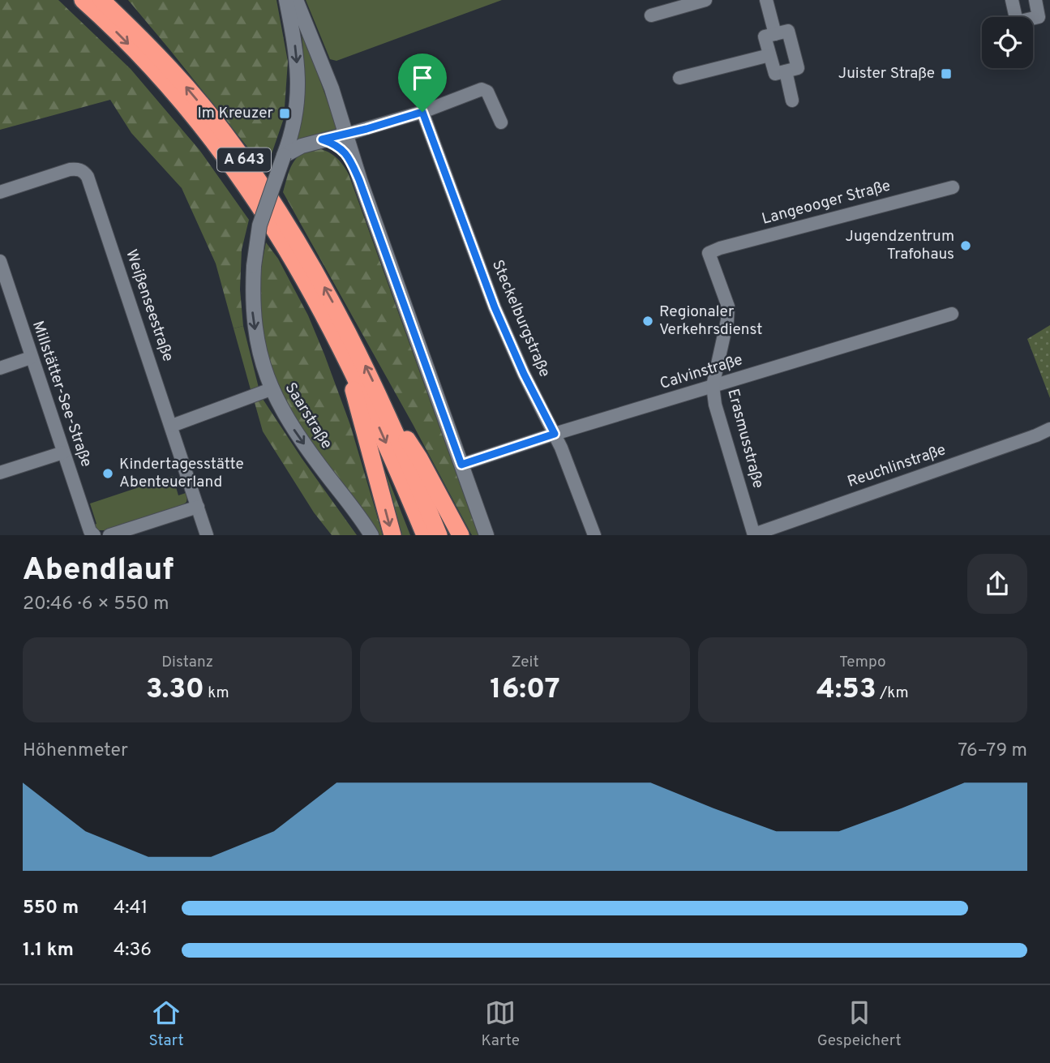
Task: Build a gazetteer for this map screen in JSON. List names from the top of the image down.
{
  "streets": {
    "highway": ["A 643"],
    "main road": ["Saarstraße"],
    "street": [
      "Langeooger Straße",
      "Weißenseestraße",
      "Steckelburgstraße",
      "Calvinstraße",
      "Millstätter-See-Straße",
      "Erasmusstraße",
      "Reuchlinstraße"
    ]
  },
  "crossings": [
    ["Langeooger Straße", "Erasmusstraße"],
    ["Steckelburgstraße", "Calvinstraße"],
    ["Calvinstraße", "Erasmusstraße"],
    ["Erasmusstraße", "Reuchlinstraße"]
  ],
  "places": {
    "transit": ["Juister Straße", "Im Kreuzer"],
    "other": ["Jugendzentrum Trafohaus", "Regionaler Verkehrsdienst", "Kindertagesstätte Abenteuerland"]
  },
  "page": {
    "heading": ["Abendlauf", "20:46 · 6 × 550 m"],
    "stats": [
      ["Distanz", "3.30 km"],
      ["Zeit", "16:07"],
      ["Tempo", "4:53 /km"]
    ],
    "chart": ["Höhenmeter", "76–79 m"],
    "list": [
      {
        "name": "550 m",
        "note": "4:41"
      },
      {
        "name": "1.1 km",
        "note": "4:36"
      }
    ],
    "tabs": ["Start", "Karte", "Gespeichert"]
  }
}
